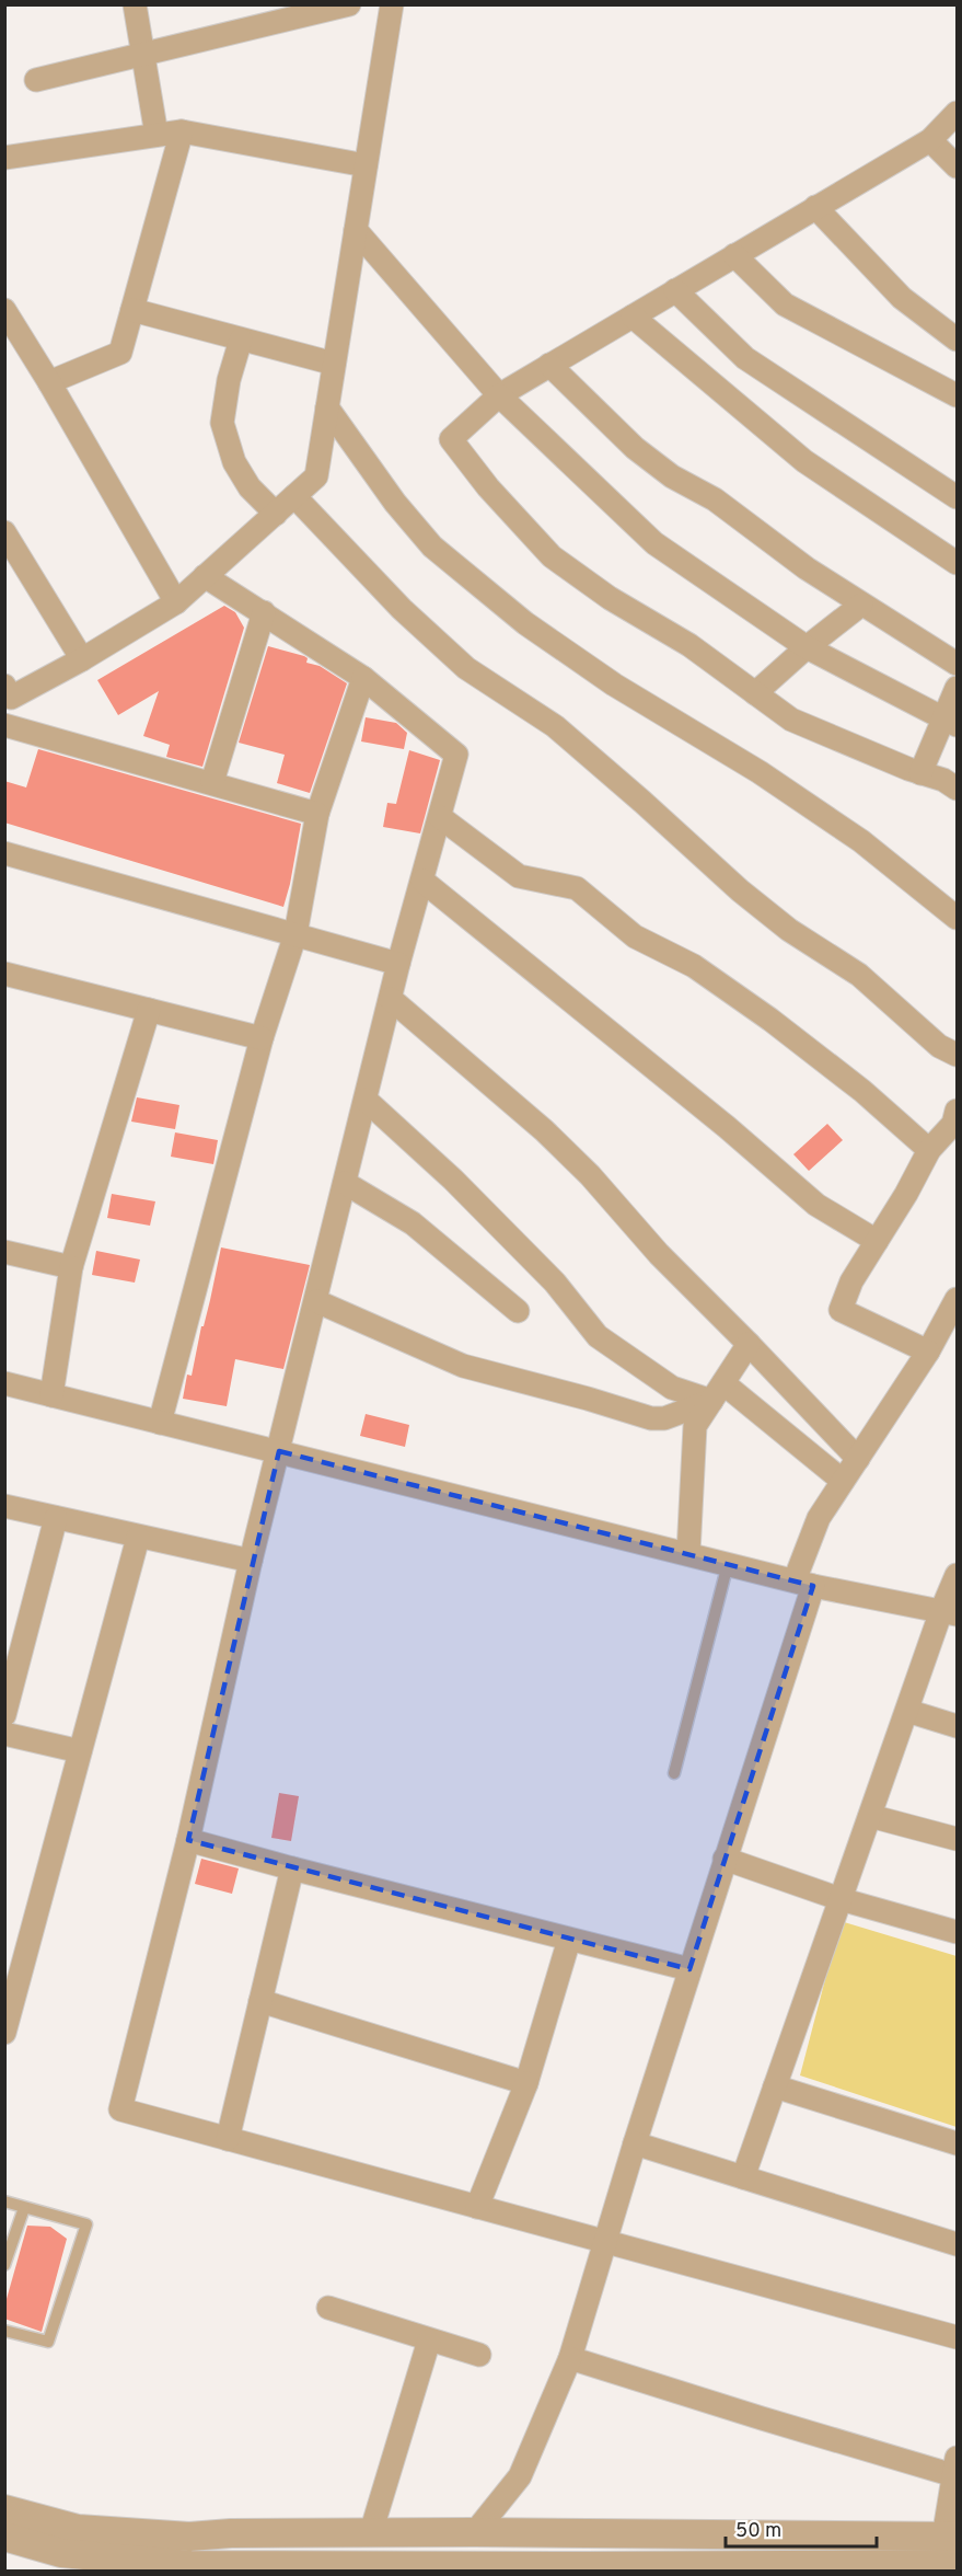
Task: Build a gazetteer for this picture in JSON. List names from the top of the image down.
{
  "scale_bar": "50 m"
}
